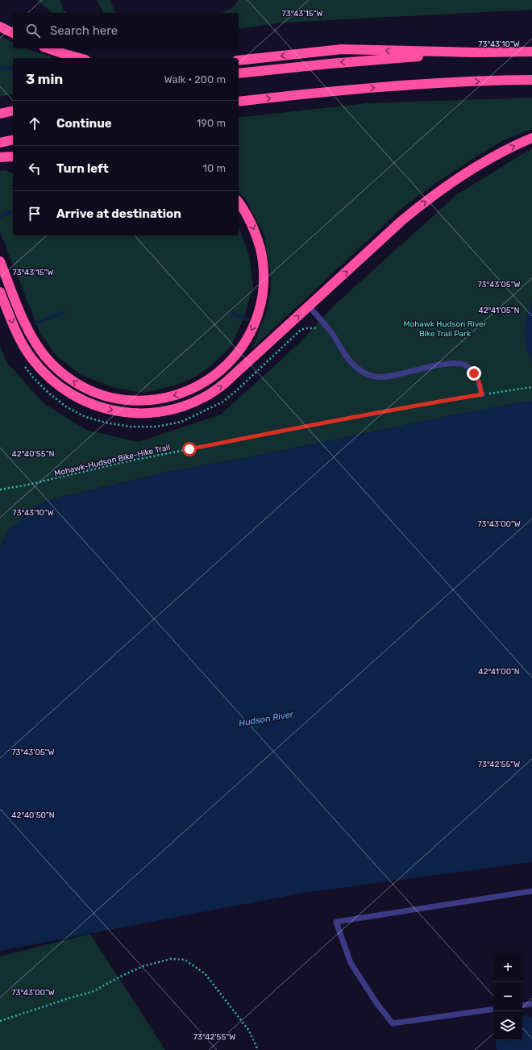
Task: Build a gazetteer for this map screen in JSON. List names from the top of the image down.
{
  "streets": {
    "path": ["Mohawk-Hudson Bike-Hike Trail"]
  },
  "water": ["Hudson River"],
  "parks": ["Mohawk Hudson River Bike Trail Park"],
  "page": {
    "search": "Search here",
    "heading": ["3 min", "Walk · 200 m"],
    "list": [
      ["Continue", "190 m"],
      ["Turn left", "10 m"],
      "Arrive at destination"
    ],
    "map_buttons": ["+", "−"]
  },
  "coordinates": [
    "73°43'15\"W",
    "73°43'10\"W",
    "73°43'05\"W",
    "42°41'05\"N",
    "42°40'55\"N",
    "73°43'00\"W",
    "42°41'00\"N",
    "73°42'55\"W",
    "42°40'50\"N"
  ]
}
